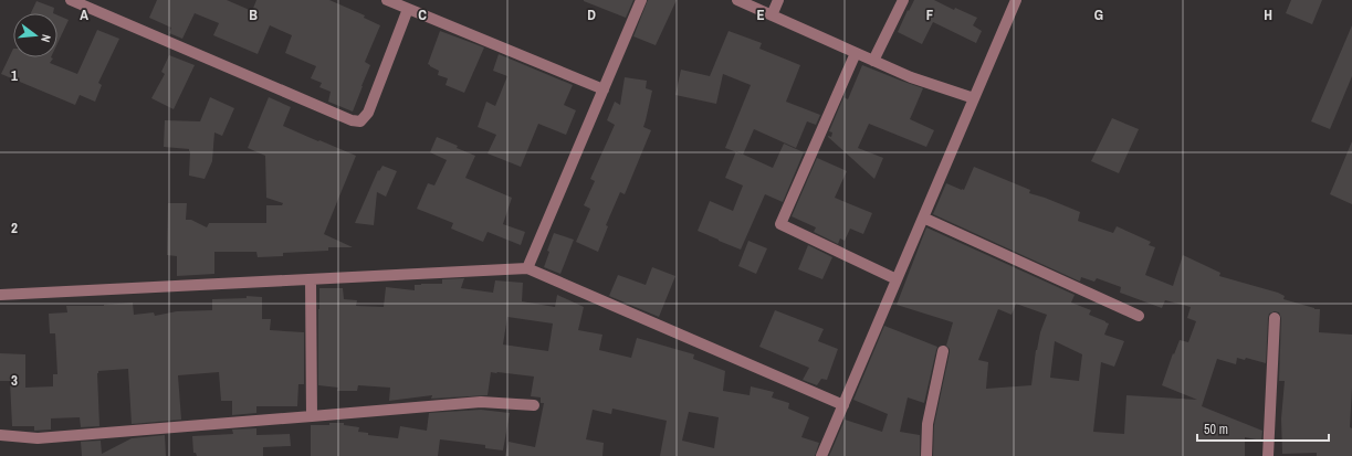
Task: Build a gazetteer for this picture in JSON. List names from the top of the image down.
{
  "scale_bar": "50 m",
  "north": "right",
  "grid": {
    "columns": [
      "A",
      "B",
      "C",
      "D",
      "E",
      "F",
      "G",
      "H"
    ],
    "rows": ["1", "2", "3"]
  }
}
